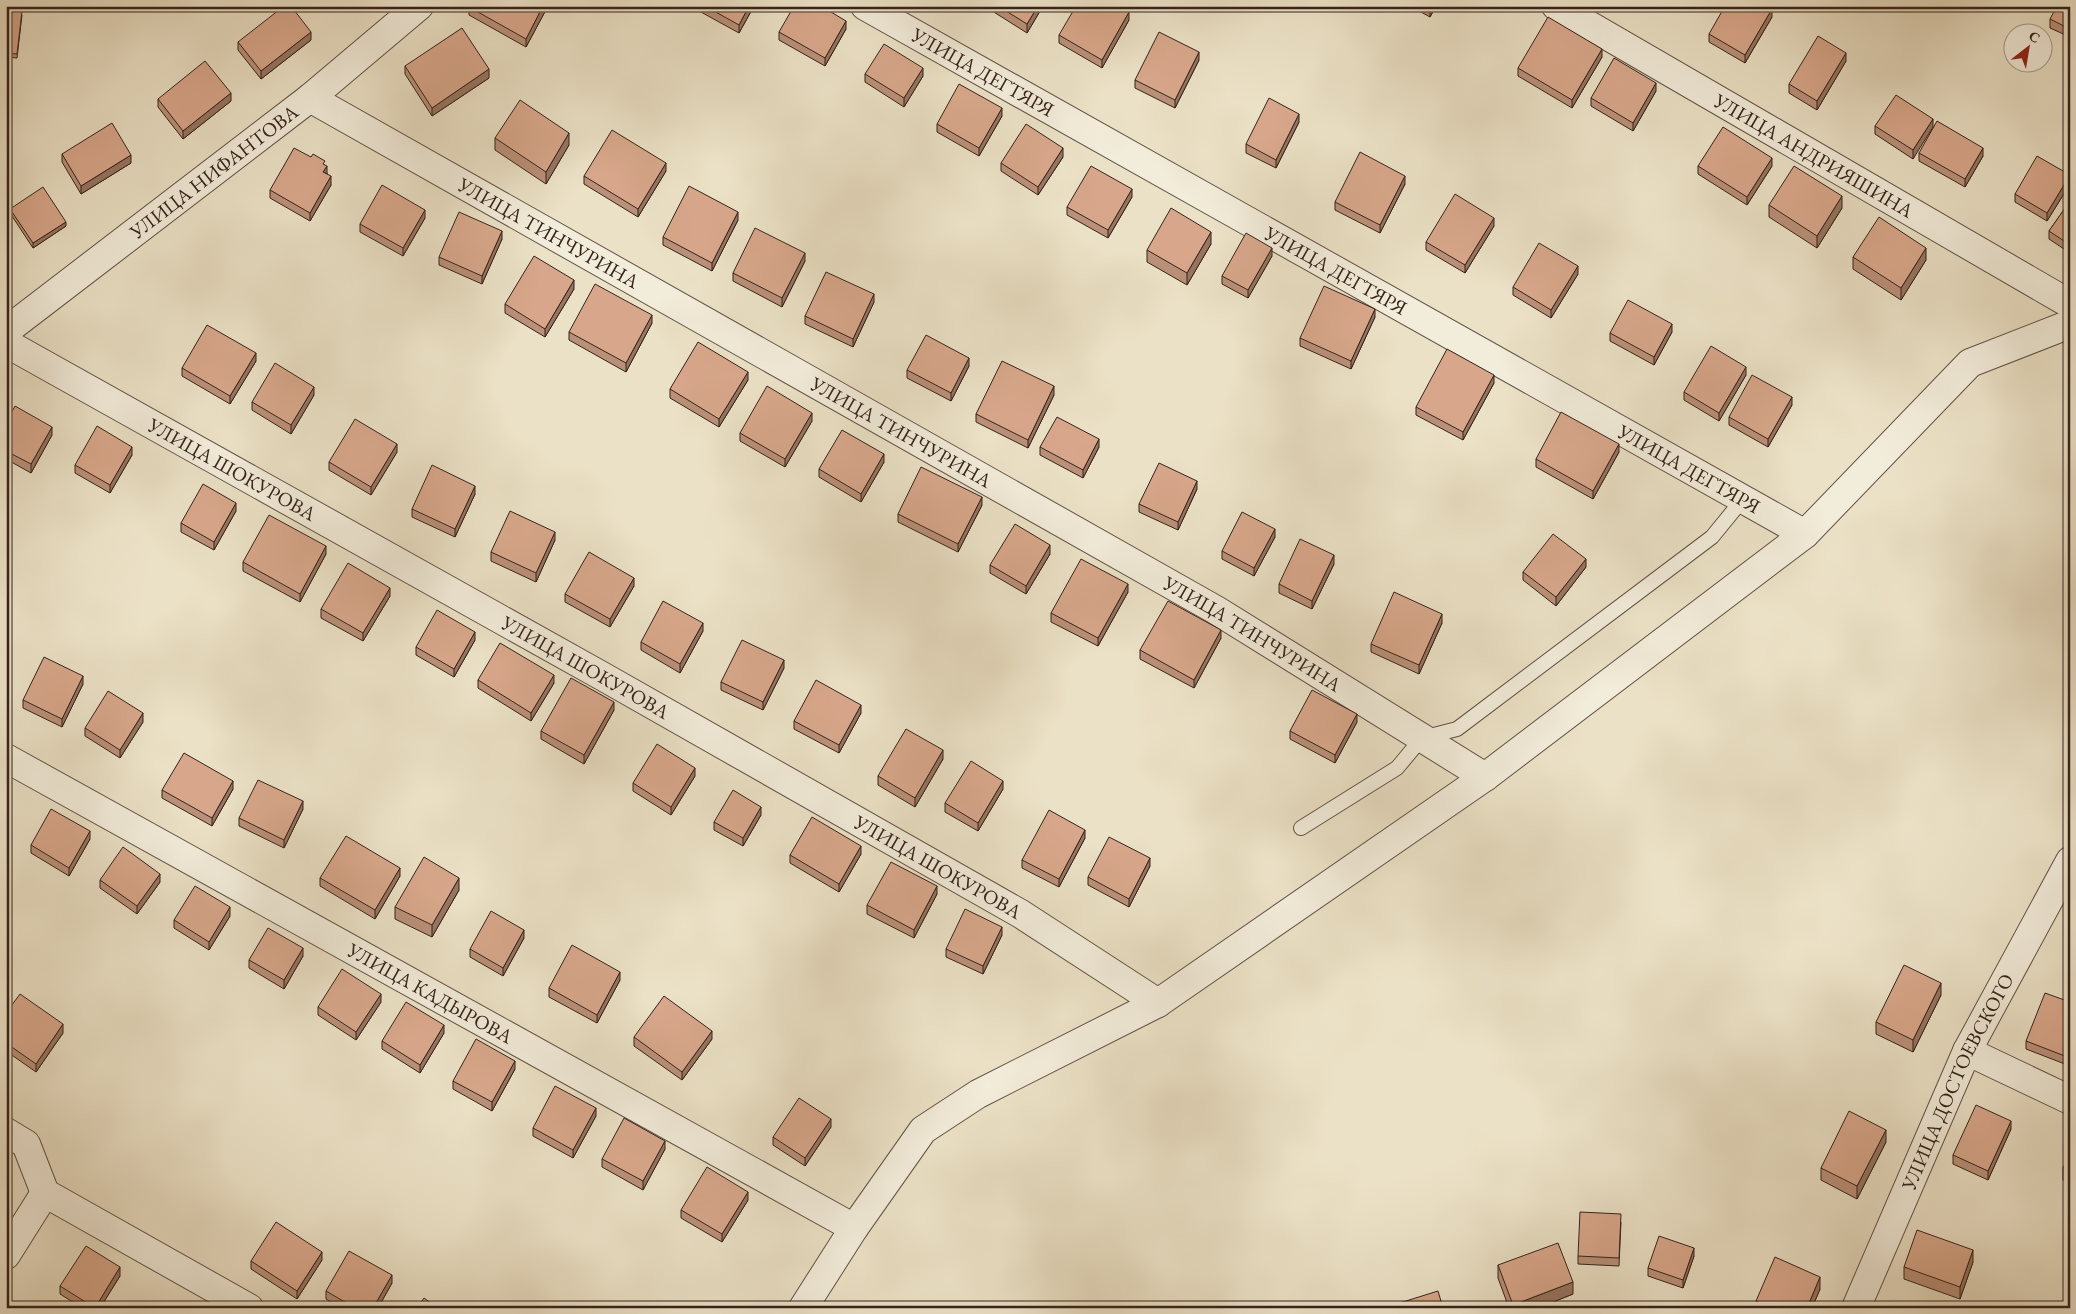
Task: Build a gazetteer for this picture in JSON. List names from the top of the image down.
{
  "streets": {
    "street": [
      "УЛИЦА ДЕГТЯРЯ",
      "УЛИЦА АНДРИЯШИНА",
      "УЛИЦА НИФАНТОВА",
      "УЛИЦА ТИНЧУРИНА",
      "УЛИЦА ШОКУРОВА",
      "УЛИЦА КАДЫРОВА",
      "УЛИЦА ДОСТОЕВСКОГО"
    ]
  },
  "crossings": [
    ["УЛИЦА НИФАНТОВА", "УЛИЦА ТИНЧУРИНА"]
  ],
  "north": "top right"
}
